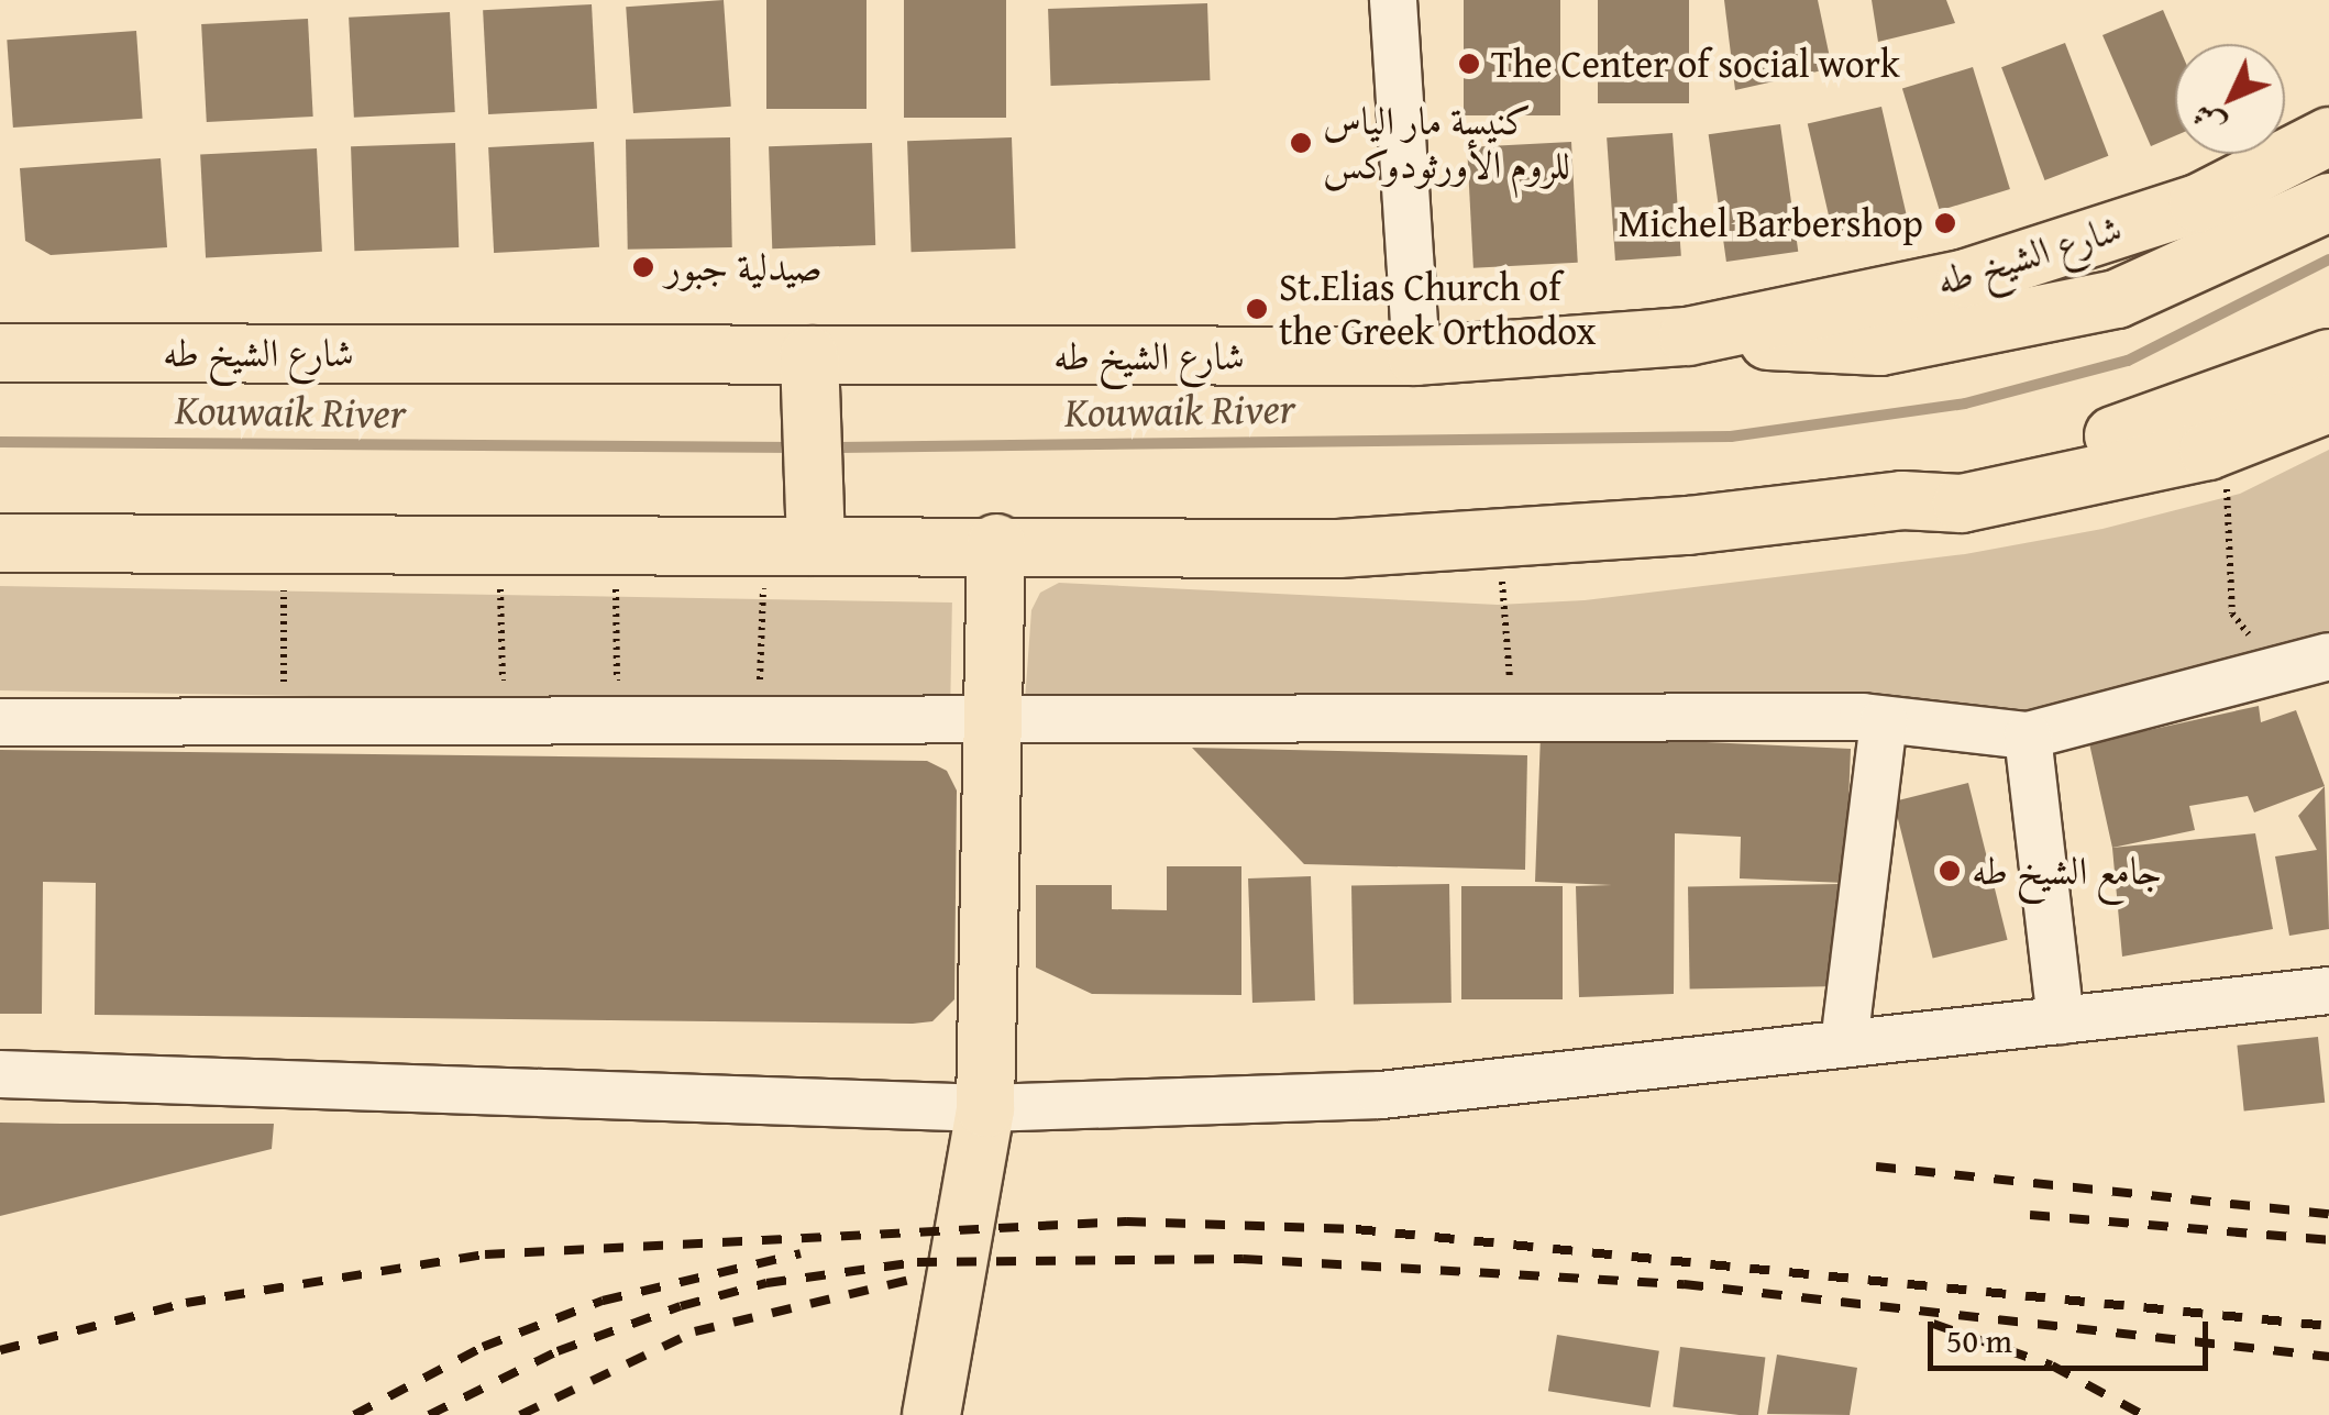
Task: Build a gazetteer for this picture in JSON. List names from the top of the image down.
{
  "streets": {
    "main road": ["شارع الشيخ طه"]
  },
  "water": ["Kouwaik River"],
  "places": [
    "The Center of social work",
    "كنيسة مار الياس للروم الأورثودوكس",
    "Michel Barbershop",
    "صيدلية جبور",
    "St.Elias Church of the Greek Orthodox",
    "جامع الشيخ طه"
  ],
  "scale_bar": "50 m",
  "north": "bottom left"
}
